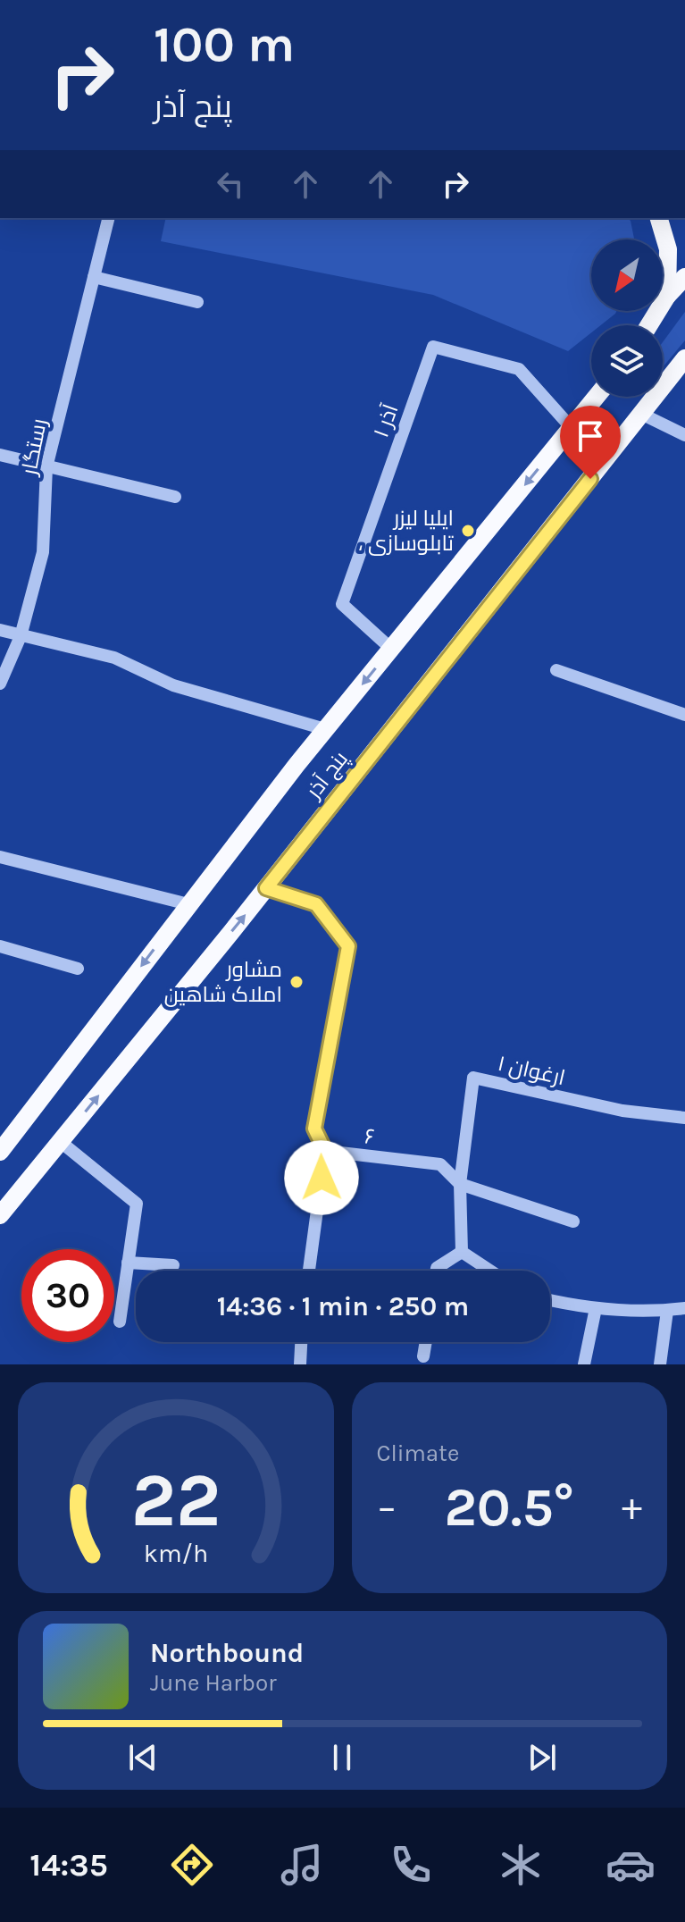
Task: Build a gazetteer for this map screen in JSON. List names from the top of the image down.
{
  "streets": {
    "main road": ["پنج آذر"],
    "street": [
      "آذر ۱",
      "رستگار",
      "ارغوان ۱",
      "۶"
    ]
  },
  "crossings": [
    ["آذر ۱", "پنج آذر"],
    ["ارغوان ۱", "۶"]
  ],
  "places": ["ایلیا لیزر ، تابلوسازی", "مشاور املاک شاهین"],
  "north": "bottom left",
  "page": {
    "turn": ["100 m", "پنج آذر"],
    "limit": "30",
    "trip": "14:36 · 1 min · 250 m",
    "tile": "Climate",
    "heat": ["−", "20.5°", "+"],
    "song": ["Northbound", "June Harbor"],
    "tabs": "14:35",
    "gauge": ["22", "km/h"]
  }
}
